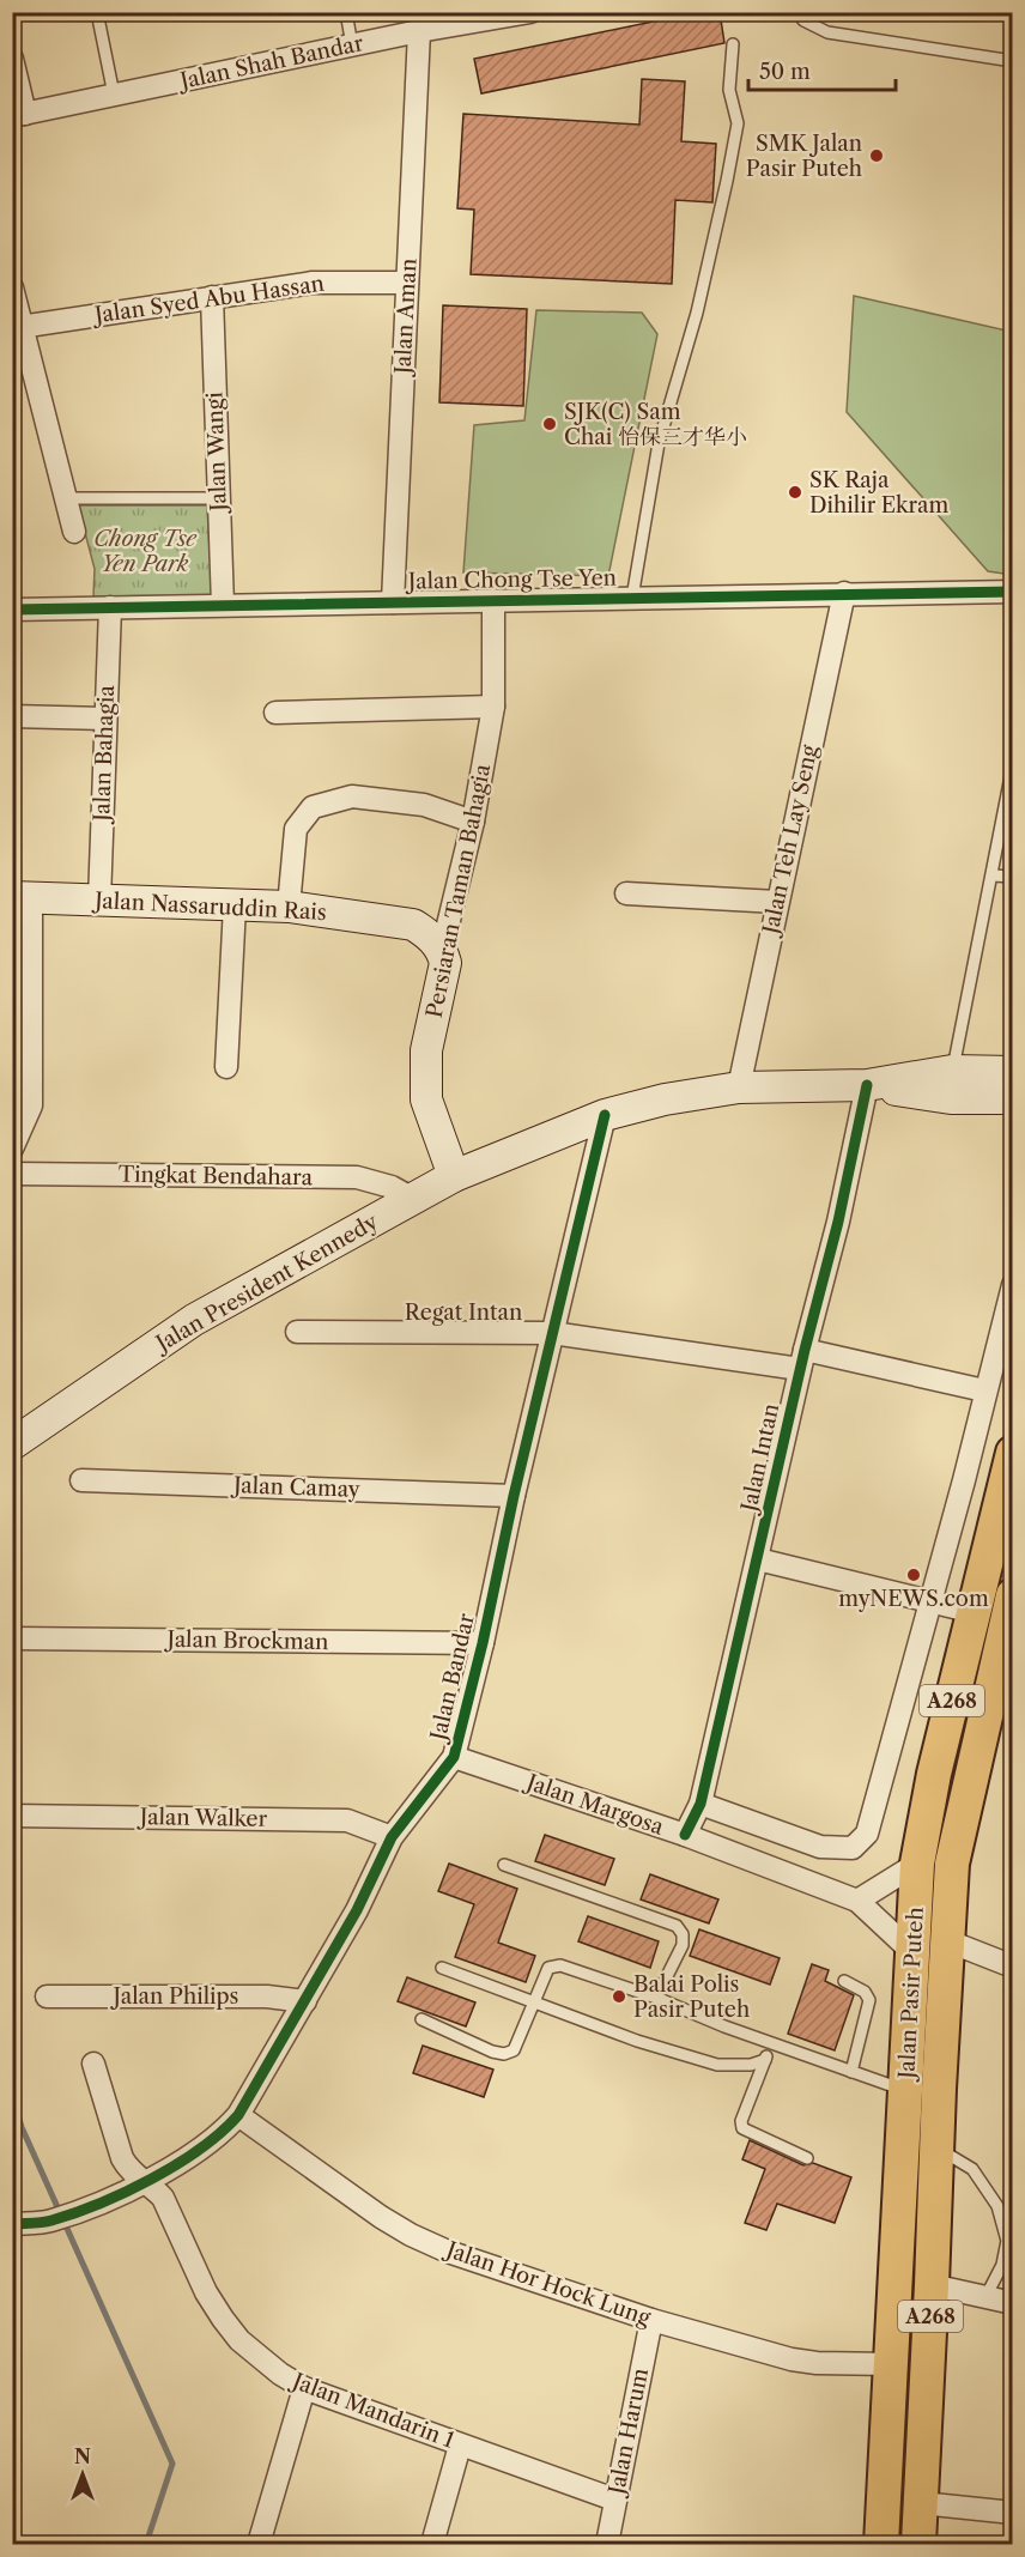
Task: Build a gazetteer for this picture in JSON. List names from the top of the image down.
{
  "streets": {
    "main road": [
      "Persiaran Taman Bahagia",
      "Jalan Nassaruddin Rais",
      "Jalan President Kennedy",
      "A268",
      "Jalan Pasir Puteh"
    ],
    "street": [
      "Jalan Shah Bandar",
      "Jalan Syed Abu Hassan",
      "Jalan Aman",
      "Jalan Wangi",
      "Jalan Chong Tse Yen",
      "Jalan Bahagia",
      "Jalan Teh Lay Seng",
      "Tingkat Bendahara",
      "Regat Intan",
      "Jalan Intan",
      "Jalan Camay",
      "Jalan Brockman",
      "Jalan Bandar",
      "Jalan Margosa",
      "Jalan Walker",
      "Jalan Philips",
      "Jalan Hor Hock Lung",
      "Jalan Mandarin 1",
      "Jalan Harum"
    ]
  },
  "crossings": [
    ["Jalan Shah Bandar", "Jalan Aman"],
    ["Jalan Syed Abu Hassan", "Jalan Aman"],
    ["Jalan Syed Abu Hassan", "Jalan Wangi"],
    ["Jalan Aman", "Jalan Chong Tse Yen"],
    ["Jalan Wangi", "Jalan Chong Tse Yen"],
    ["Jalan Chong Tse Yen", "Jalan Bahagia"],
    ["Jalan Chong Tse Yen", "Jalan Teh Lay Seng"],
    ["Jalan Chong Tse Yen", "Persiaran Taman Bahagia"],
    ["Jalan Bahagia", "Jalan Nassaruddin Rais"],
    ["Jalan Teh Lay Seng", "Jalan President Kennedy"],
    ["Persiaran Taman Bahagia", "Jalan Nassaruddin Rais"],
    ["Persiaran Taman Bahagia", "Jalan President Kennedy"],
    ["Tingkat Bendahara", "Jalan President Kennedy"],
    ["Jalan President Kennedy", "Jalan Intan"],
    ["Jalan President Kennedy", "Jalan Bandar"],
    ["Regat Intan", "Jalan Intan"],
    ["Regat Intan", "Jalan Bandar"],
    ["Jalan Intan", "Jalan Margosa"],
    ["Jalan Camay", "Jalan Bandar"],
    ["Jalan Brockman", "Jalan Bandar"],
    ["Jalan Bandar", "Jalan Margosa"],
    ["Jalan Bandar", "Jalan Walker"],
    ["Jalan Bandar", "Jalan Philips"],
    ["Jalan Bandar", "Jalan Hor Hock Lung"],
    ["Jalan Bandar", "Jalan Mandarin 1"],
    ["Jalan Pasir Puteh", "Jalan Hor Hock Lung"],
    ["Jalan Hor Hock Lung", "Jalan Harum"],
    ["Jalan Mandarin 1", "Jalan Harum"]
  ],
  "parks": ["Chong Tse Yen Park"],
  "places": [
    "SMK Jalan Pasir Puteh",
    "SJK(C) Sam Chai 怡保三才华小",
    "SK Raja Dihilir Ekram",
    "myNEWS.com",
    "Balai Polis Pasir Puteh"
  ],
  "scale_bar": "50 m",
  "north": "top"
}
